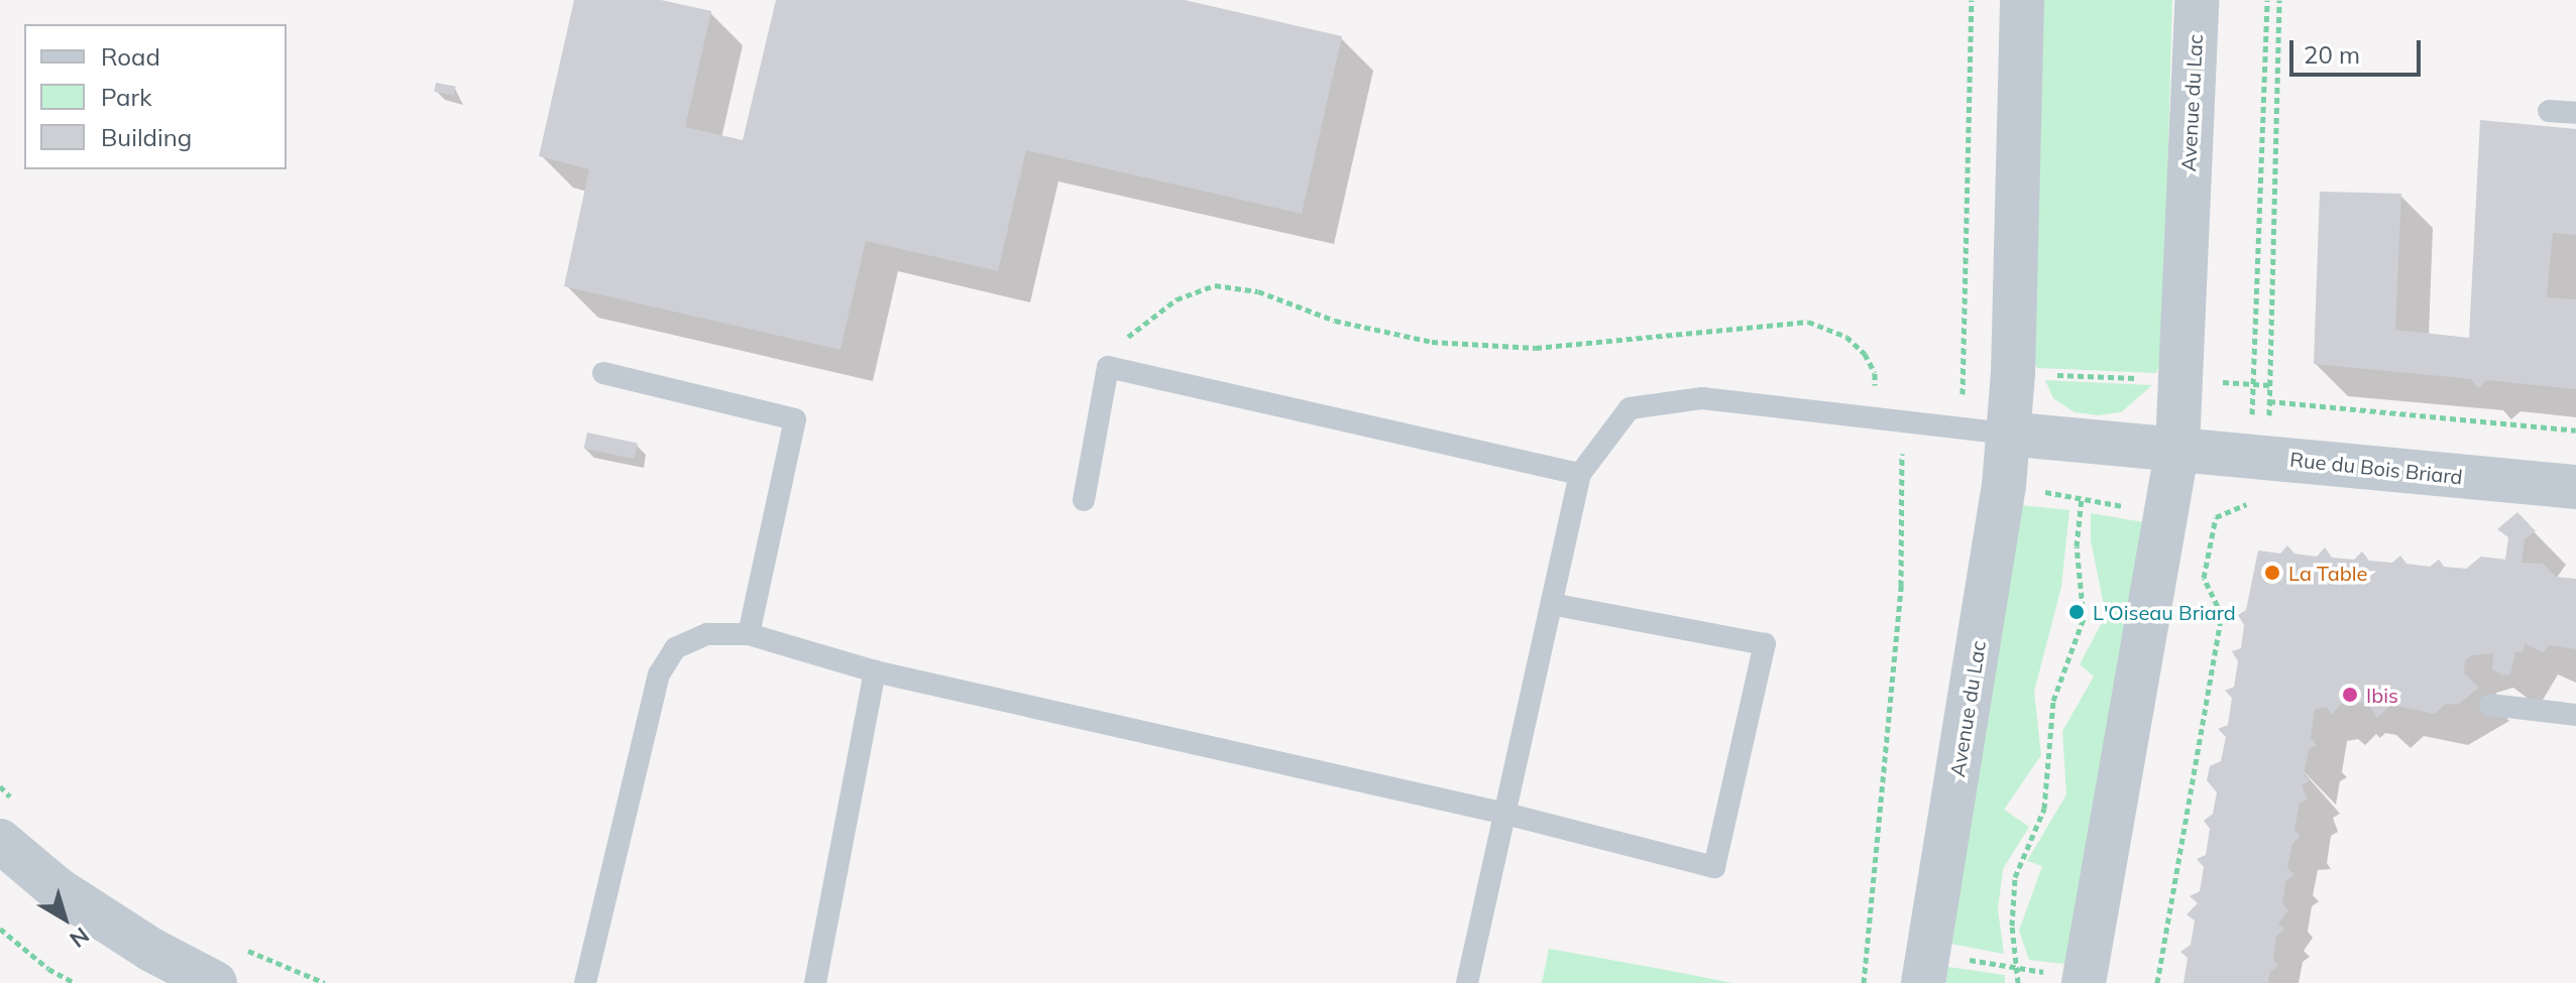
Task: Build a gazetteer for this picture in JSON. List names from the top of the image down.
{
  "streets": {
    "street": ["Avenue du Lac", "Rue du Bois Briard"]
  },
  "crossings": [
    ["Avenue du Lac", "Rue du Bois Briard"]
  ],
  "places": ["La Table", "L'Oiseau Briard", "Ibis"],
  "legend": ["Road", "Park", "Building"],
  "scale_bar": "20 m",
  "north": "bottom right"
}
